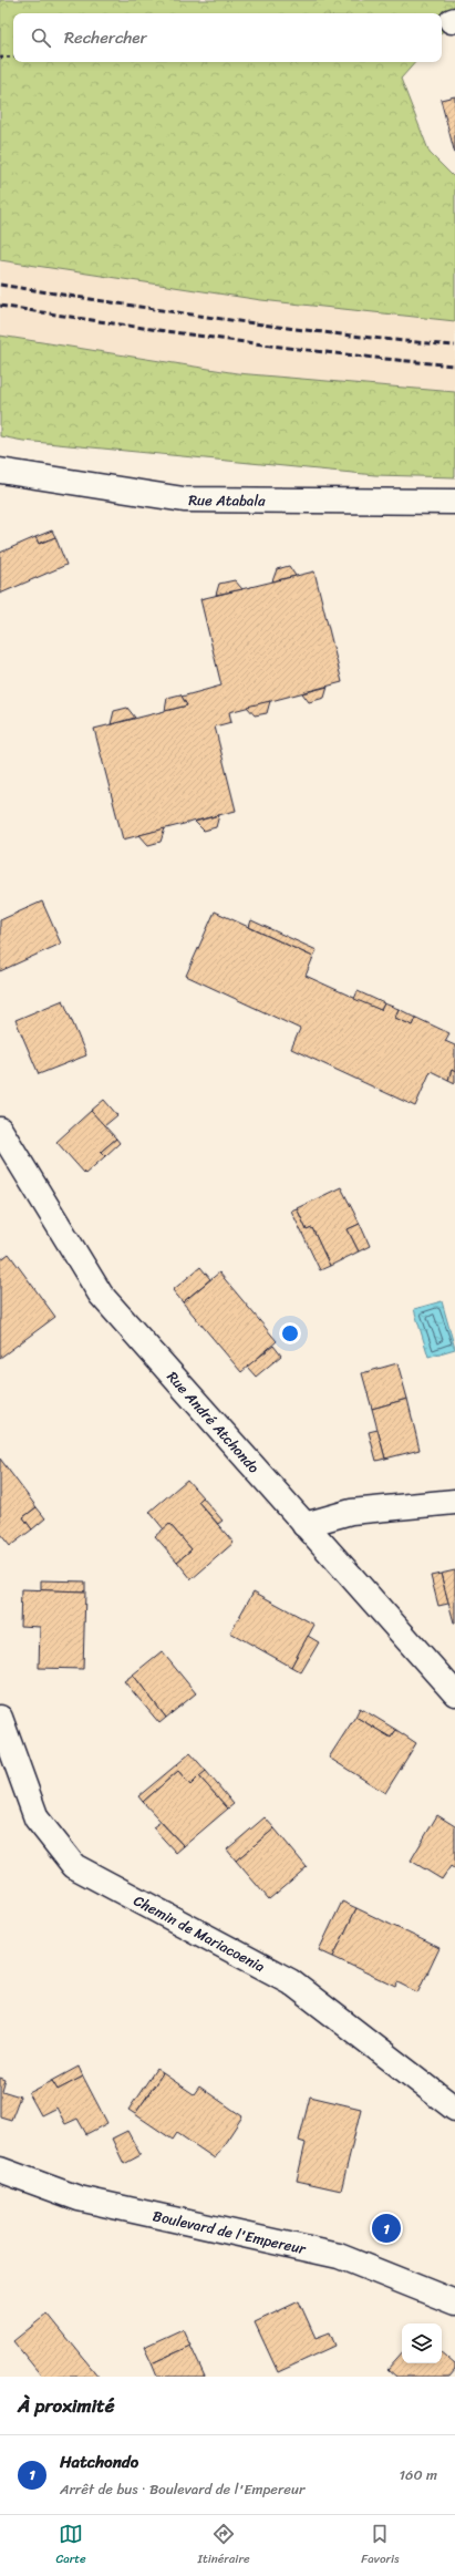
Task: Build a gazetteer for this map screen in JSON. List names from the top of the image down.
{
  "streets": {
    "street": [
      "Rue Atabala",
      "Rue André Atchondo",
      "Chemin de Mariacoenia",
      "Boulevard de l'Empereur"
    ]
  },
  "page": {
    "search": "Rechercher",
    "pins": "1",
    "heading": "À proximité",
    "list": [
      {
        "mark": "1",
        "name": "Hatchondo",
        "note": "Arrêt de bus · Boulevard de l'Empereur",
        "value": "160 m"
      }
    ],
    "nav": ["Carte", "Itinéraire", "Favoris"]
  }
}
